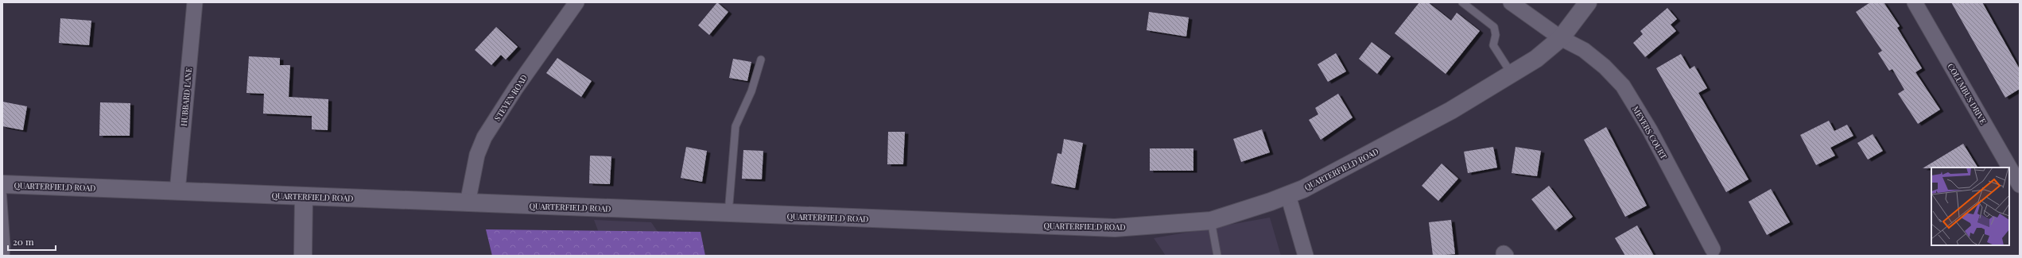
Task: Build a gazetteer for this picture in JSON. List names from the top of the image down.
{
  "streets": {
    "street": [
      "COLUMBUS DRIVE",
      "HUBBARD LANE",
      "STEVEN ROAD",
      "MEYERS COURT",
      "QUARTERFIELD ROAD"
    ]
  },
  "crossings": [
    ["HUBBARD LANE", "QUARTERFIELD ROAD"],
    ["STEVEN ROAD", "QUARTERFIELD ROAD"],
    ["MEYERS COURT", "QUARTERFIELD ROAD"]
  ],
  "scale_bar": "20 m"
}
